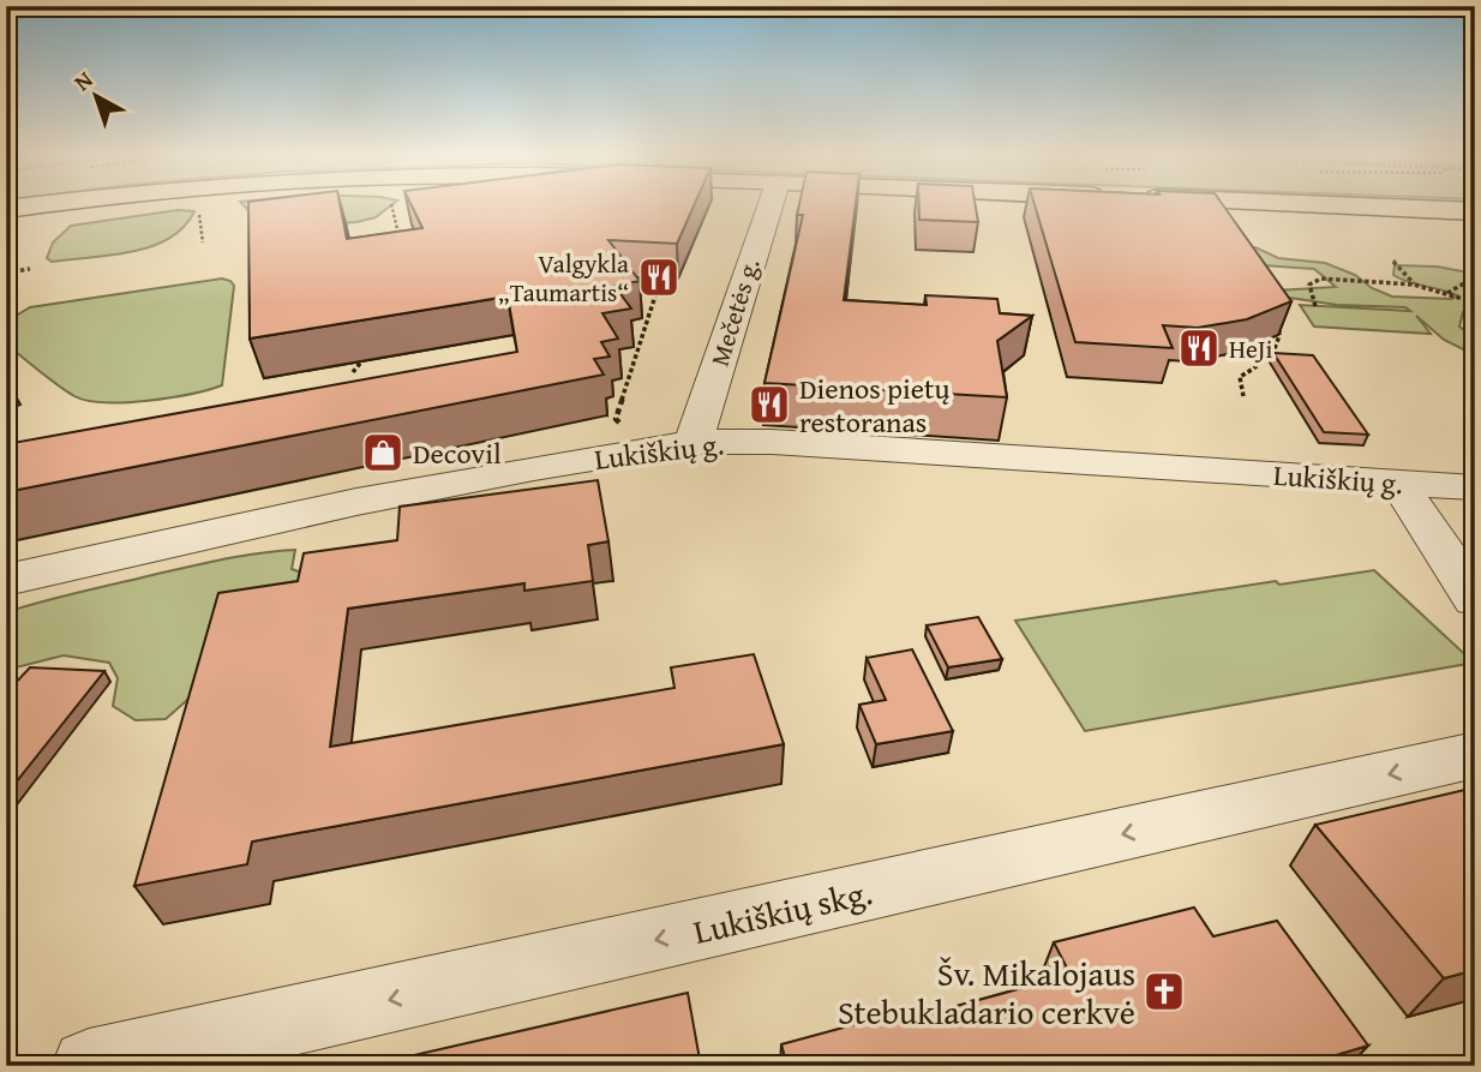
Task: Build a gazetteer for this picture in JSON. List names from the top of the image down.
{
  "streets": {
    "street": ["Mečetės g.", "Lukiškių g.", "Lukiškių skg."]
  },
  "crossings": [
    ["Mečetės g.", "Lukiškių g."]
  ],
  "one_way": ["Lukiškių skg."],
  "places": {
    "restaurant": ["Valgykla „Taumartis“", "HeJi", "Dienos pietų restoranas"],
    "shop": ["Decovil"],
    "church": ["Šv. Mikalojaus Stebukladario cerkvė"]
  },
  "north": "top left"
}
